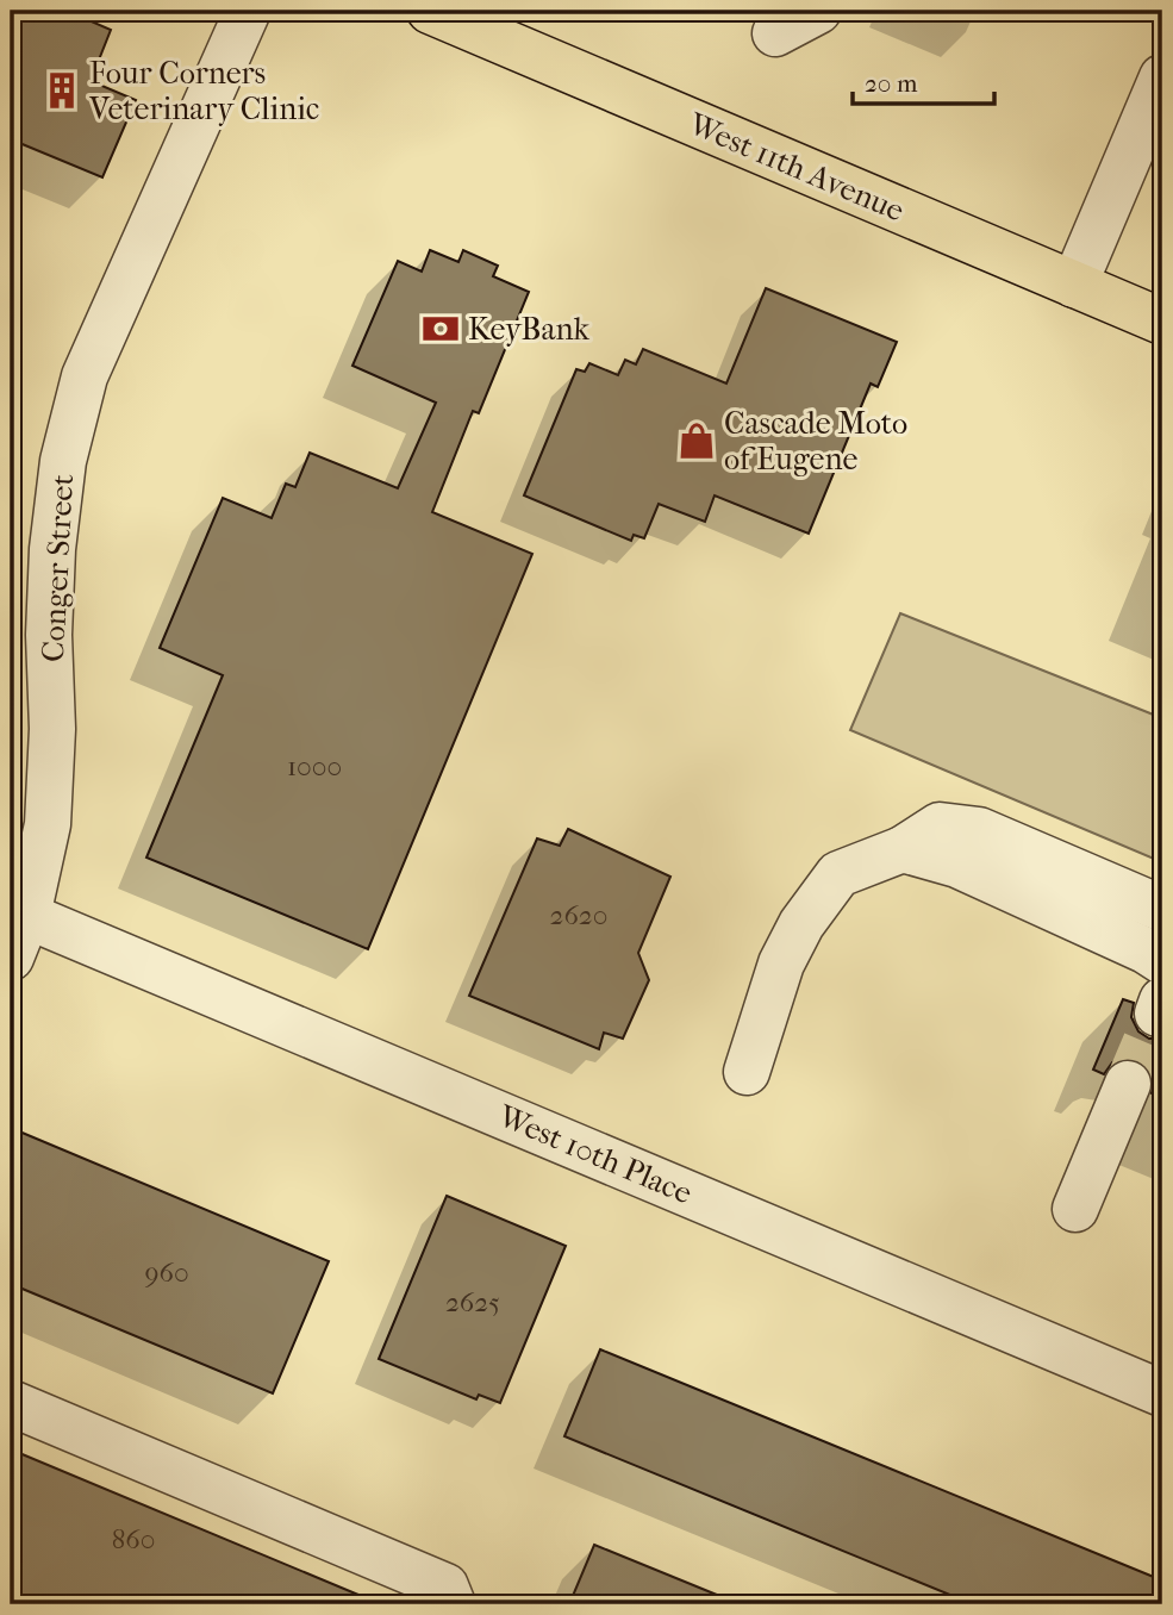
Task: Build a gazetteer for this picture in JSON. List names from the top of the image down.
{
  "streets": {
    "main road": ["West 11th Avenue"],
    "street": ["Conger Street", "West 10th Place"]
  },
  "crossings": [
    ["Conger Street", "West 10th Place"]
  ],
  "places": {
    "building": ["Four Corners Veterinary Clinic"],
    "bank": ["KeyBank"],
    "shop": ["Cascade Moto of Eugene"]
  },
  "house_numbers": [
    "1000",
    "2620",
    "960",
    "2625",
    "860"
  ],
  "scale_bar": "20 m"
}
